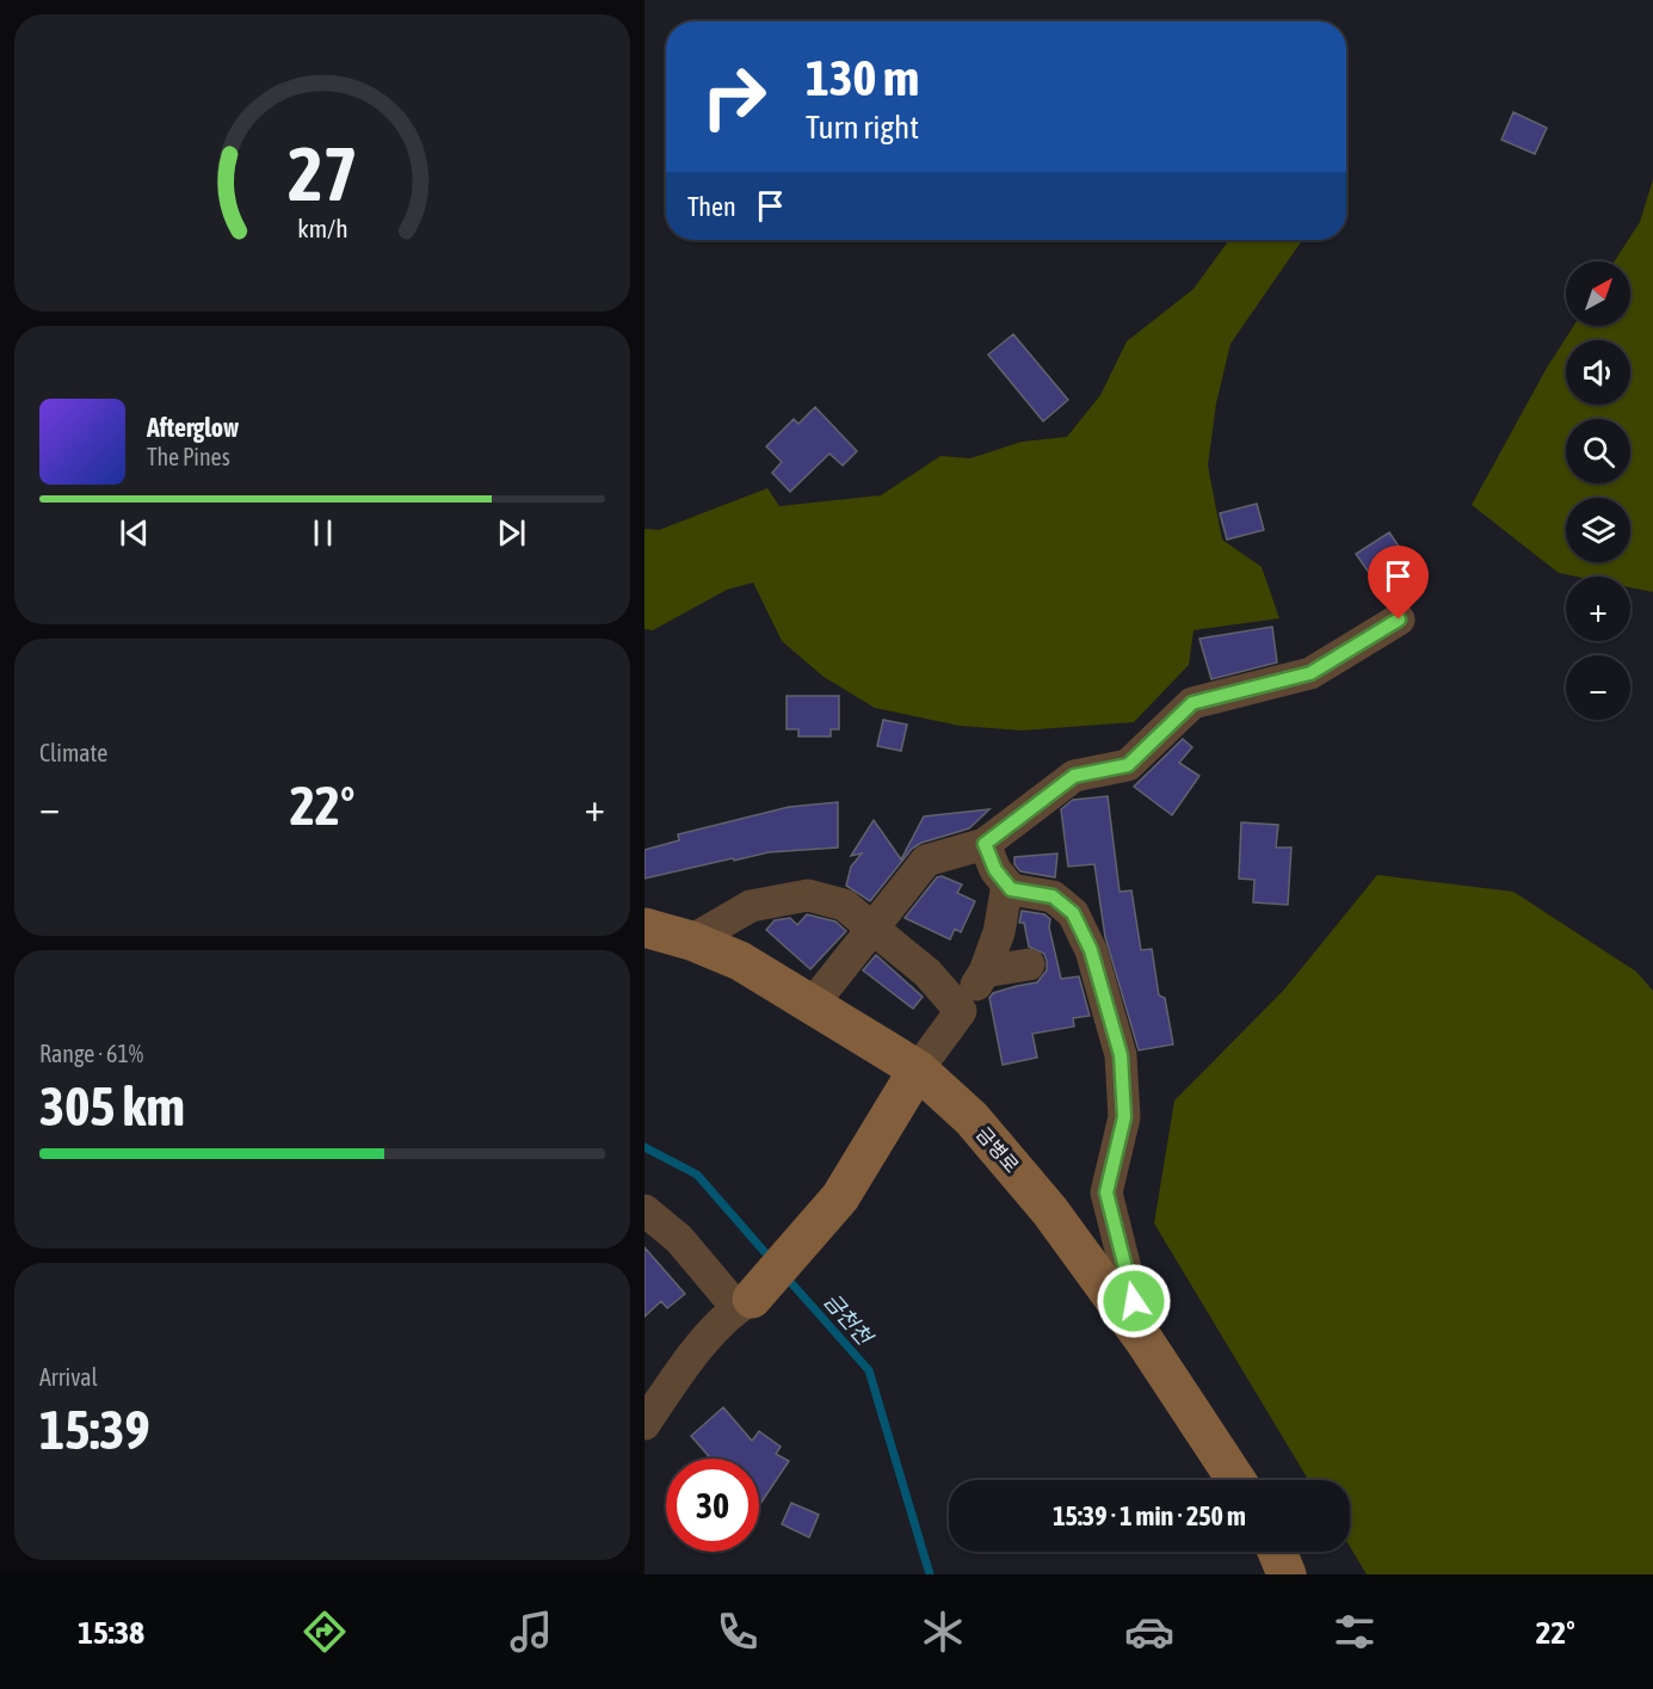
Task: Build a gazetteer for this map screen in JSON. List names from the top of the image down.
{
  "streets": {
    "street": ["금병로"]
  },
  "water": ["금천천"],
  "north": "top right",
  "page": {
    "turn": ["130 m", "Turn right"],
    "then": "Then",
    "map_buttons": ["+", "−"],
    "song": ["Afterglow", "The Pines"],
    "tile": [
      "Climate",
      ["Range · 61%", "305 km"],
      ["Arrival", "15:39"]
    ],
    "heat": ["−", "22°", "+"],
    "limit": "30",
    "trip": "15:39 · 1 min · 250 m",
    "tabs": ["15:38", "22°"],
    "gauge": ["27", "km/h"]
  }
}
